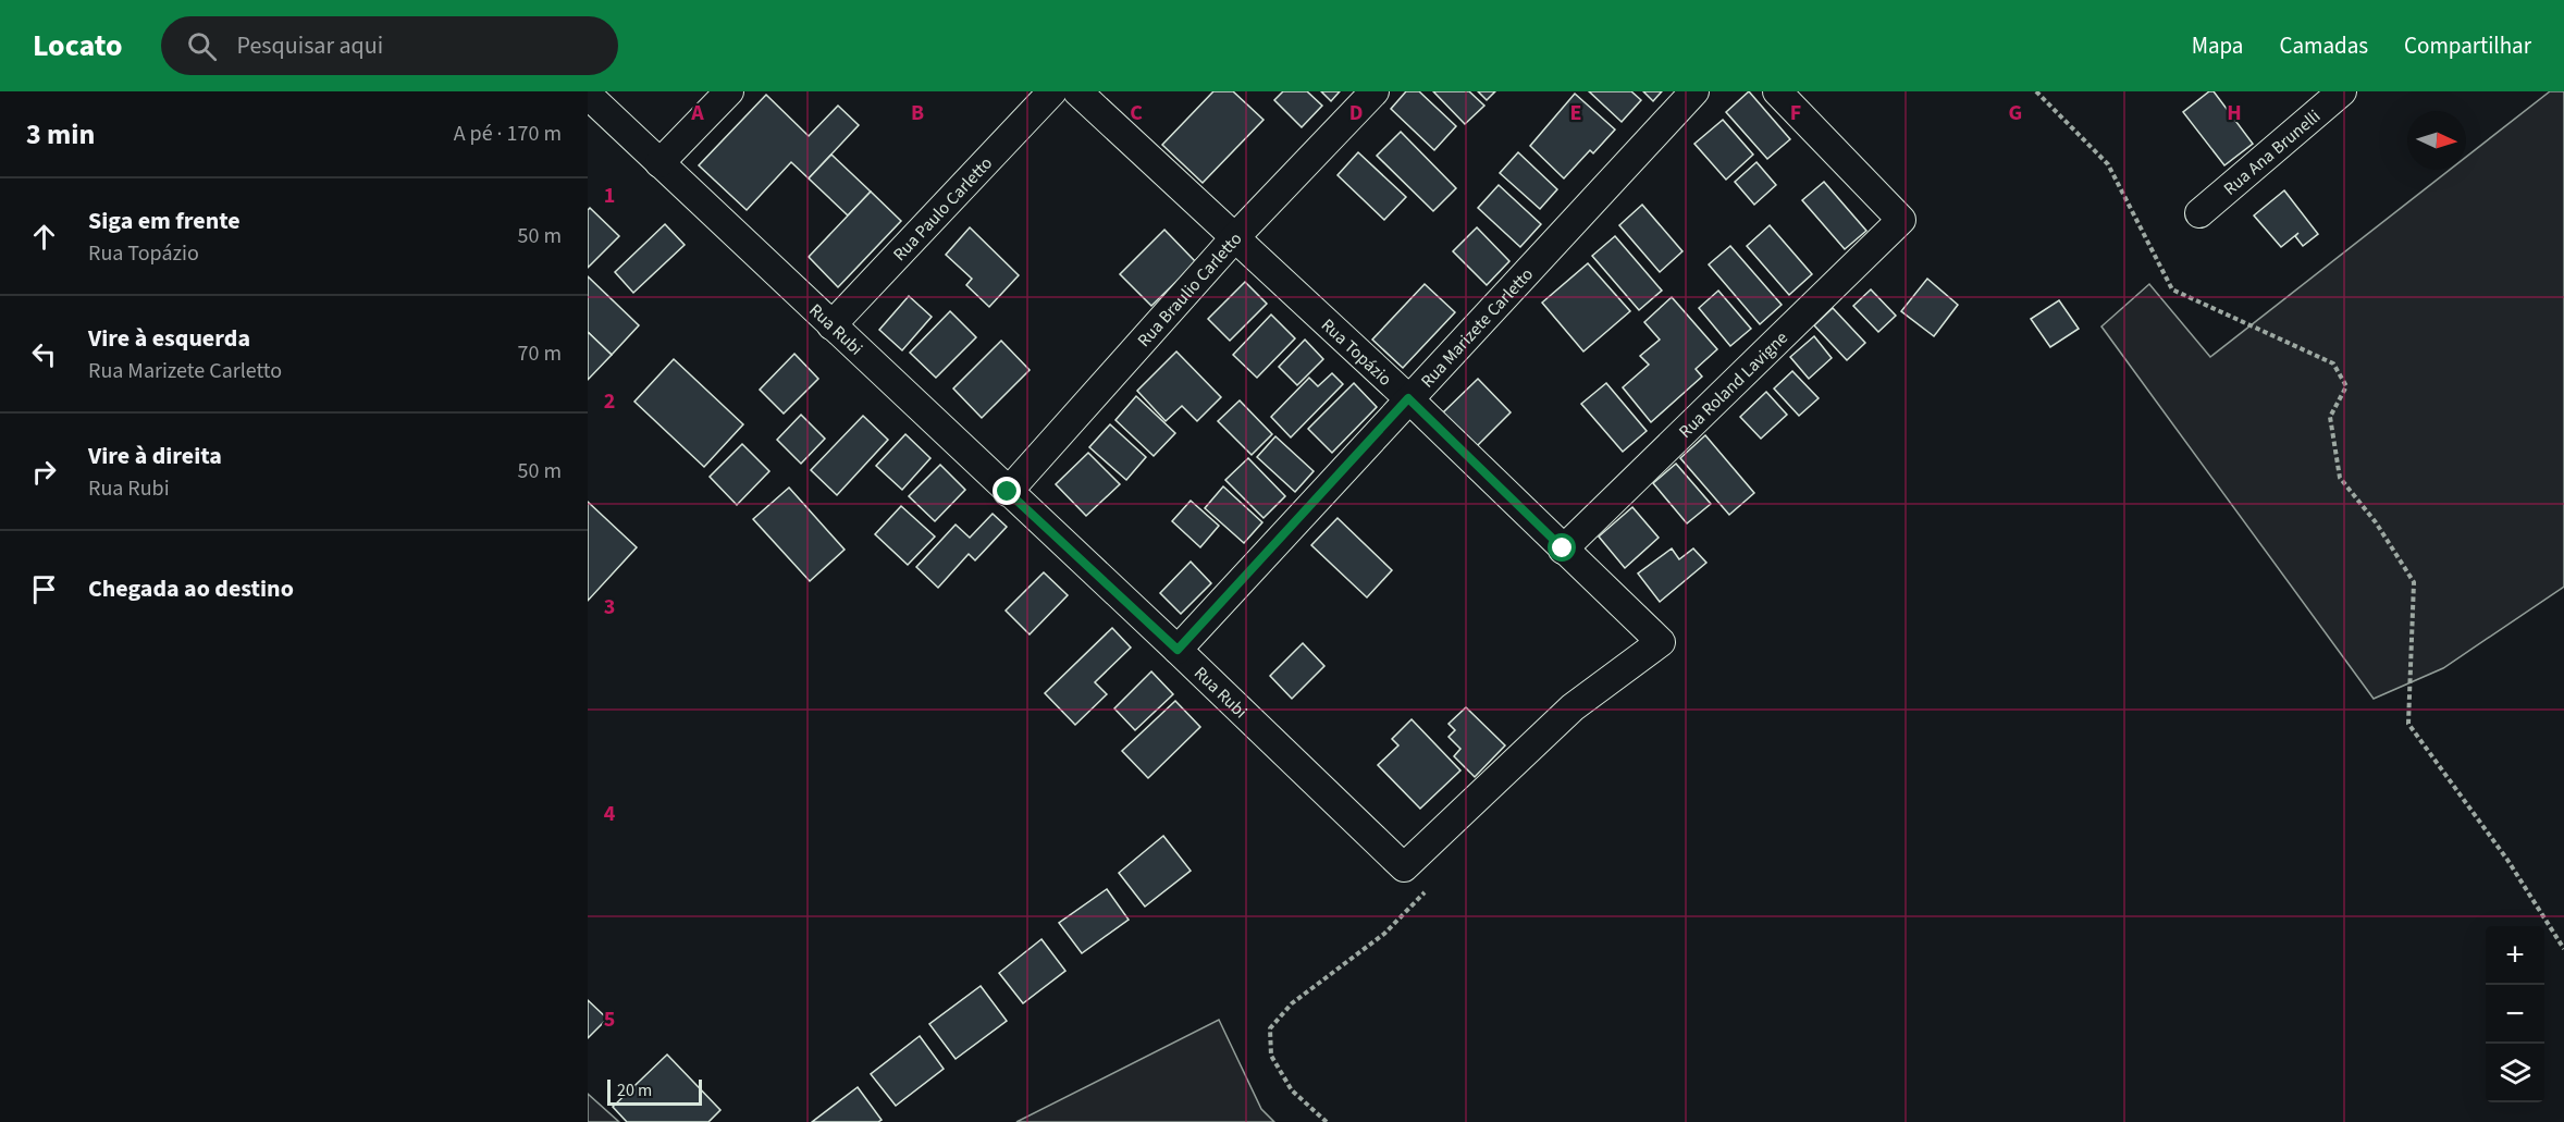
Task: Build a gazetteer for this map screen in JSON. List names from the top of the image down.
{
  "streets": {
    "street": [
      "Rua Ana Brunelli",
      "Rua Paulo Carletto",
      "Rua Braulio Carletto",
      "Rua Marizete Carletto",
      "Rua Rubi",
      "Rua Topázio",
      "Rua Roland Lavigne"
    ]
  },
  "crossings": [
    ["Rua Paulo Carletto", "Rua Rubi"],
    ["Rua Braulio Carletto", "Rua Rubi"],
    ["Rua Braulio Carletto", "Rua Topázio"],
    ["Rua Marizete Carletto", "Rua Rubi"],
    ["Rua Marizete Carletto", "Rua Topázio"],
    ["Rua Rubi", "Rua Topázio"],
    ["Rua Topázio", "Rua Roland Lavigne"]
  ],
  "scale_bar": "20 m",
  "north": "right",
  "page": {
    "header": "Locato",
    "search": "Pesquisar aqui",
    "nav": ["Mapa", "Camadas", "Compartilhar"],
    "heading": ["3 min", "A pé · 170 m"],
    "list": [
      ["Siga em frente", "Rua Topázio", "50 m"],
      ["Vire à esquerda", "Rua Marizete Carletto", "70 m"],
      ["Vire à direita", "Rua Rubi", "50 m"],
      "Chegada ao destino"
    ],
    "map_buttons": ["+", "−"],
    "scale": "20 m"
  },
  "grid": {
    "columns": [
      "A",
      "B",
      "C",
      "D",
      "E",
      "F",
      "G",
      "H"
    ],
    "rows": [
      "1",
      "2",
      "3",
      "4",
      "5"
    ]
  }
}
